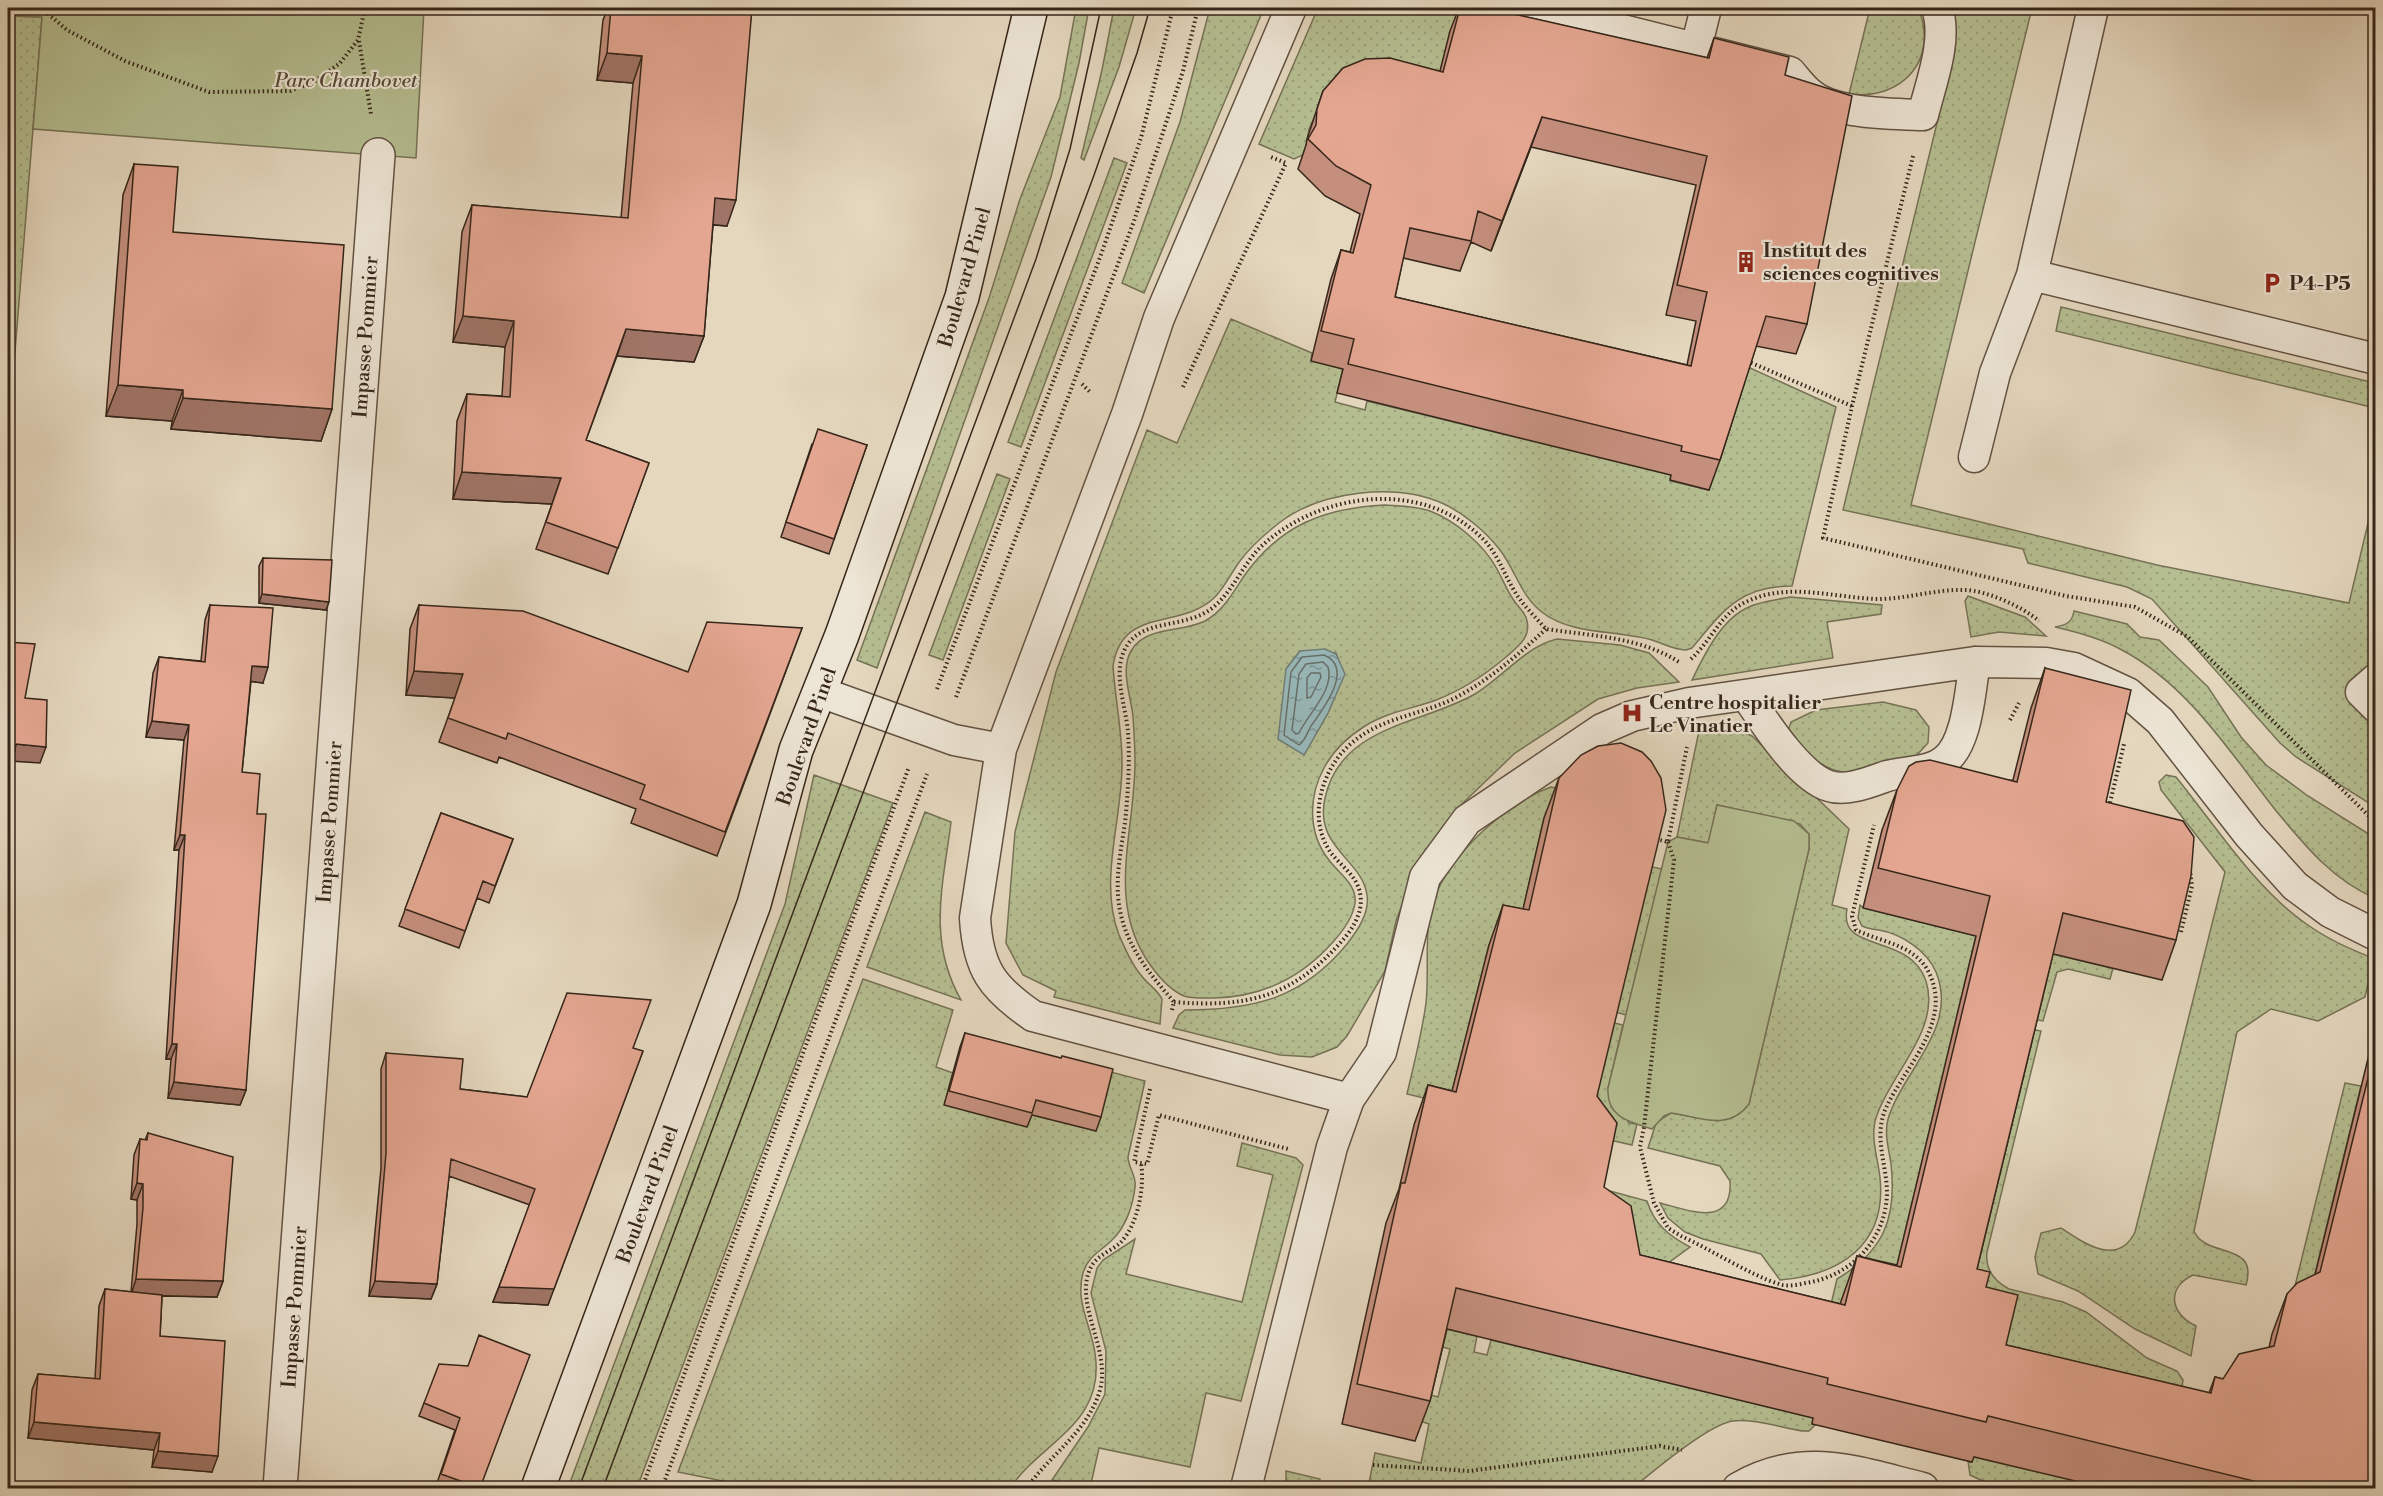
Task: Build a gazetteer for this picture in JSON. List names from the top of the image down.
{
  "streets": {
    "main road": ["Boulevard Pinel", "Impasse Pommier"]
  },
  "parks": ["Parc Chambovet"],
  "places": {
    "building": ["Institut des sciences cognitives"],
    "parking": ["P4-P5"],
    "hospital": ["Centre hospitalier Le Vinatier"]
  }
}
